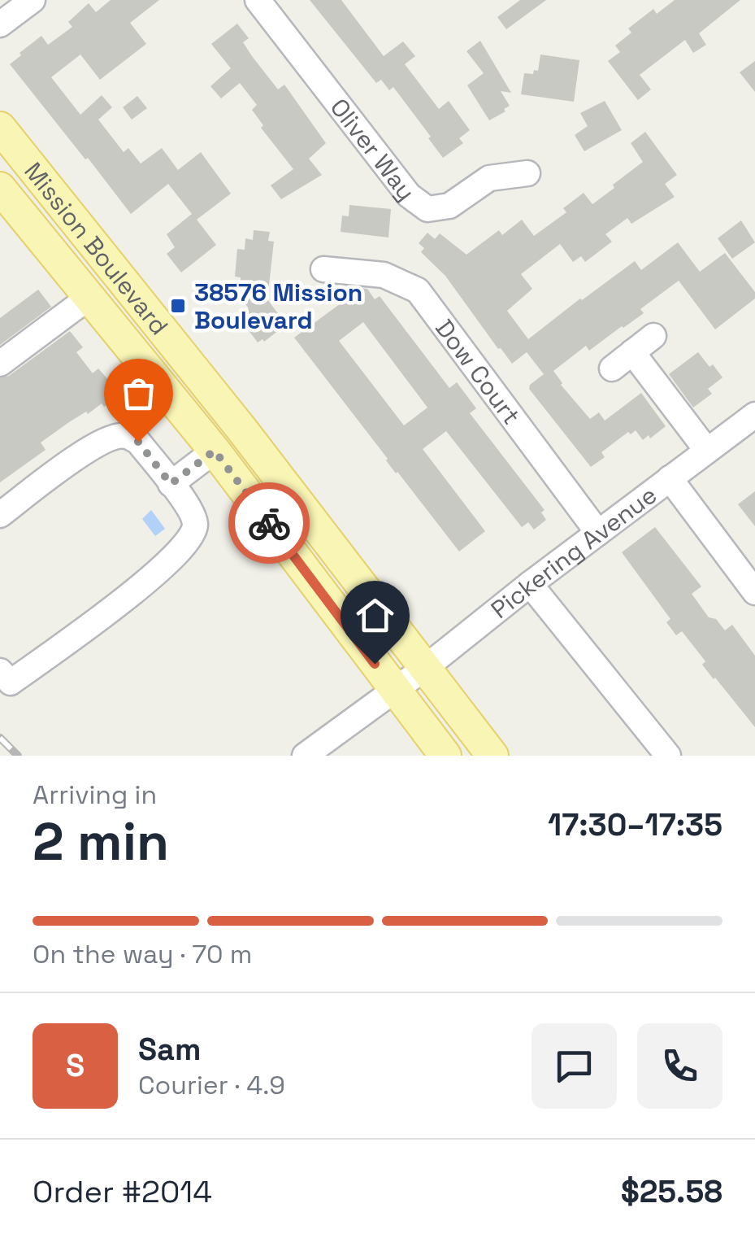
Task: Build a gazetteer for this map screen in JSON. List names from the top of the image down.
{
  "streets": {
    "main road": ["Mission Boulevard"],
    "street": ["Oliver Way", "Dow Court", "Pickering Avenue"]
  },
  "crossings": [
    ["Mission Boulevard", "Pickering Avenue"],
    ["Dow Court", "Pickering Avenue"]
  ],
  "places": {
    "transit": ["38576 Mission Boulevard"]
  },
  "page": {
    "heading": ["2 min", "Arriving in", "17:30–17:35"],
    "panel": [
      "Sam",
      "Courier · 4.9",
      "Order #2014",
      "$25.58"
    ],
    "bar": "On the way · 70 m",
    "round": "S"
  }
}
